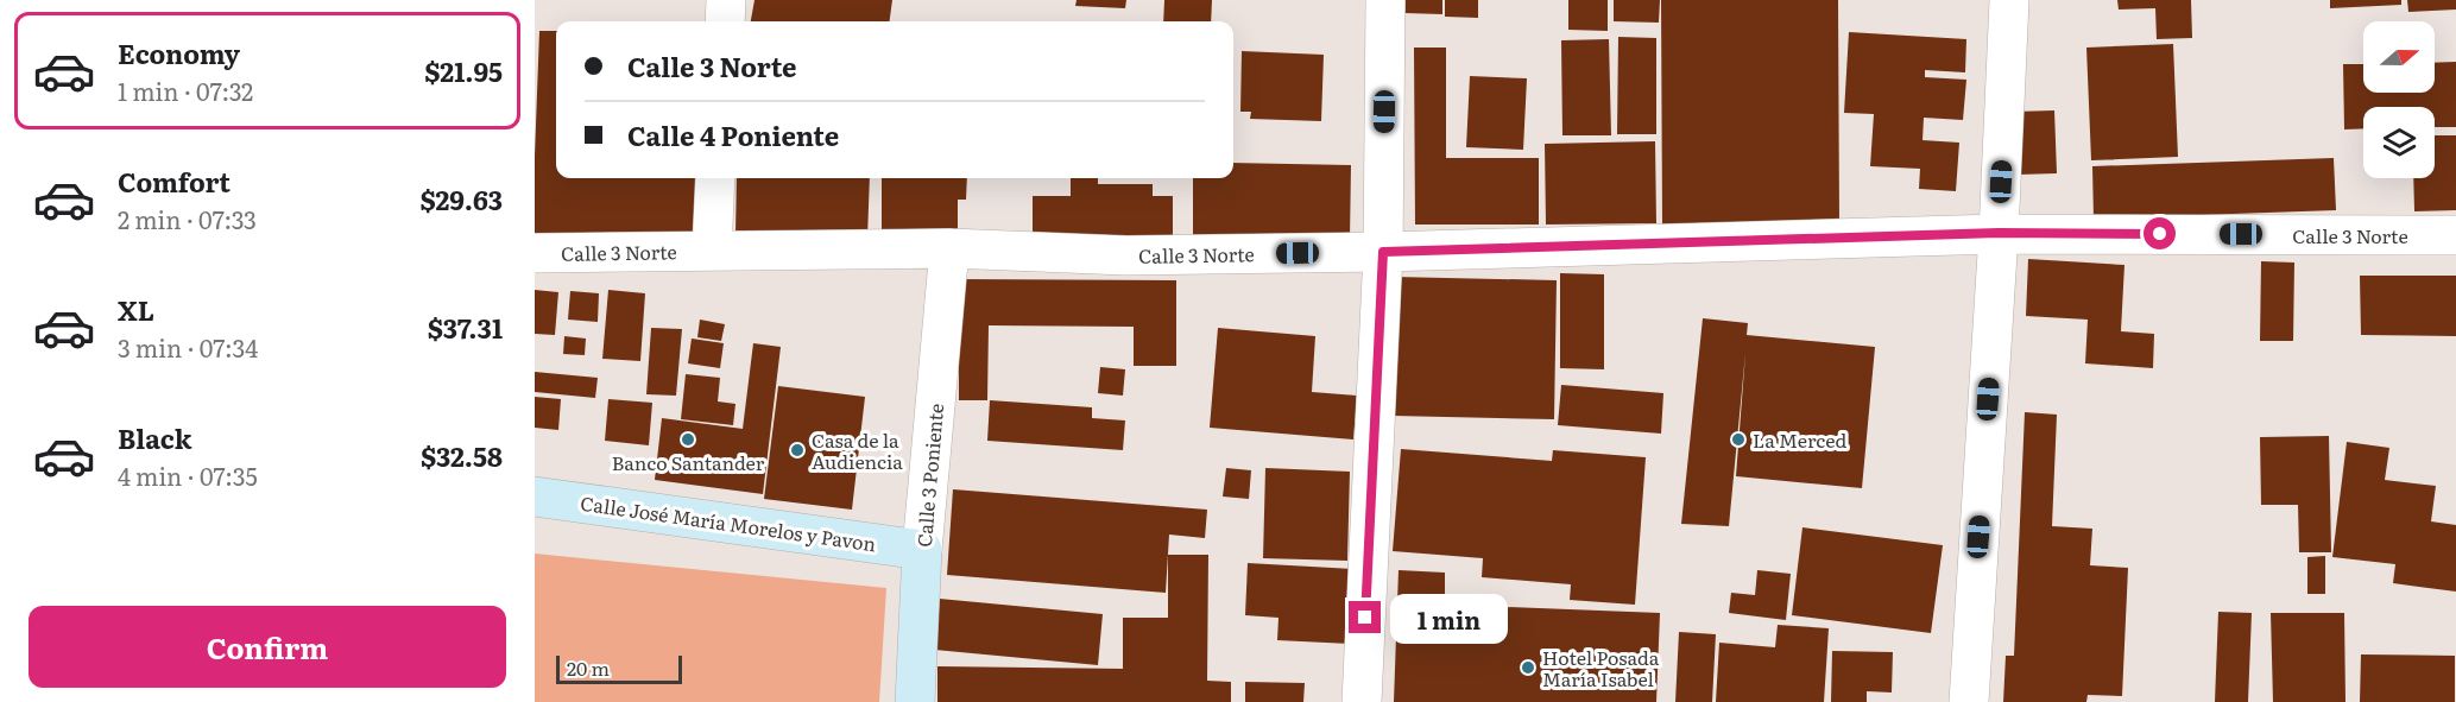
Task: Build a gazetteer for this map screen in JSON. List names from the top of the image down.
{
  "streets": {
    "main road": ["Calle 3 Poniente", "Calle José María Morelos y Pavon"],
    "street": ["Calle 3 Norte"]
  },
  "crossings": [
    ["Calle 3 Norte", "Calle 3 Poniente"],
    ["Calle 3 Poniente", "Calle José María Morelos y Pavon"]
  ],
  "places": [
    "Banco Santander",
    "La Merced",
    "Casa de la Audiencia",
    "Hotel Posada María Isabel"
  ],
  "scale_bar": "20 m",
  "north": "right",
  "page": {
    "list": [
      {
        "name": "Economy",
        "note": "1 min · 07:32",
        "value": "$21.95"
      },
      {
        "name": "Comfort",
        "note": "2 min · 07:33",
        "value": "$29.63"
      },
      {
        "name": "XL",
        "note": "3 min · 07:34",
        "value": "$37.31"
      },
      {
        "name": "Black",
        "note": "4 min · 07:35",
        "value": "$32.58"
      }
    ],
    "banner": ["Calle 3 Norte", "Calle 4 Poniente"],
    "buttons": "Confirm",
    "bubble": "1 min",
    "scale": "20 m"
  }
}
